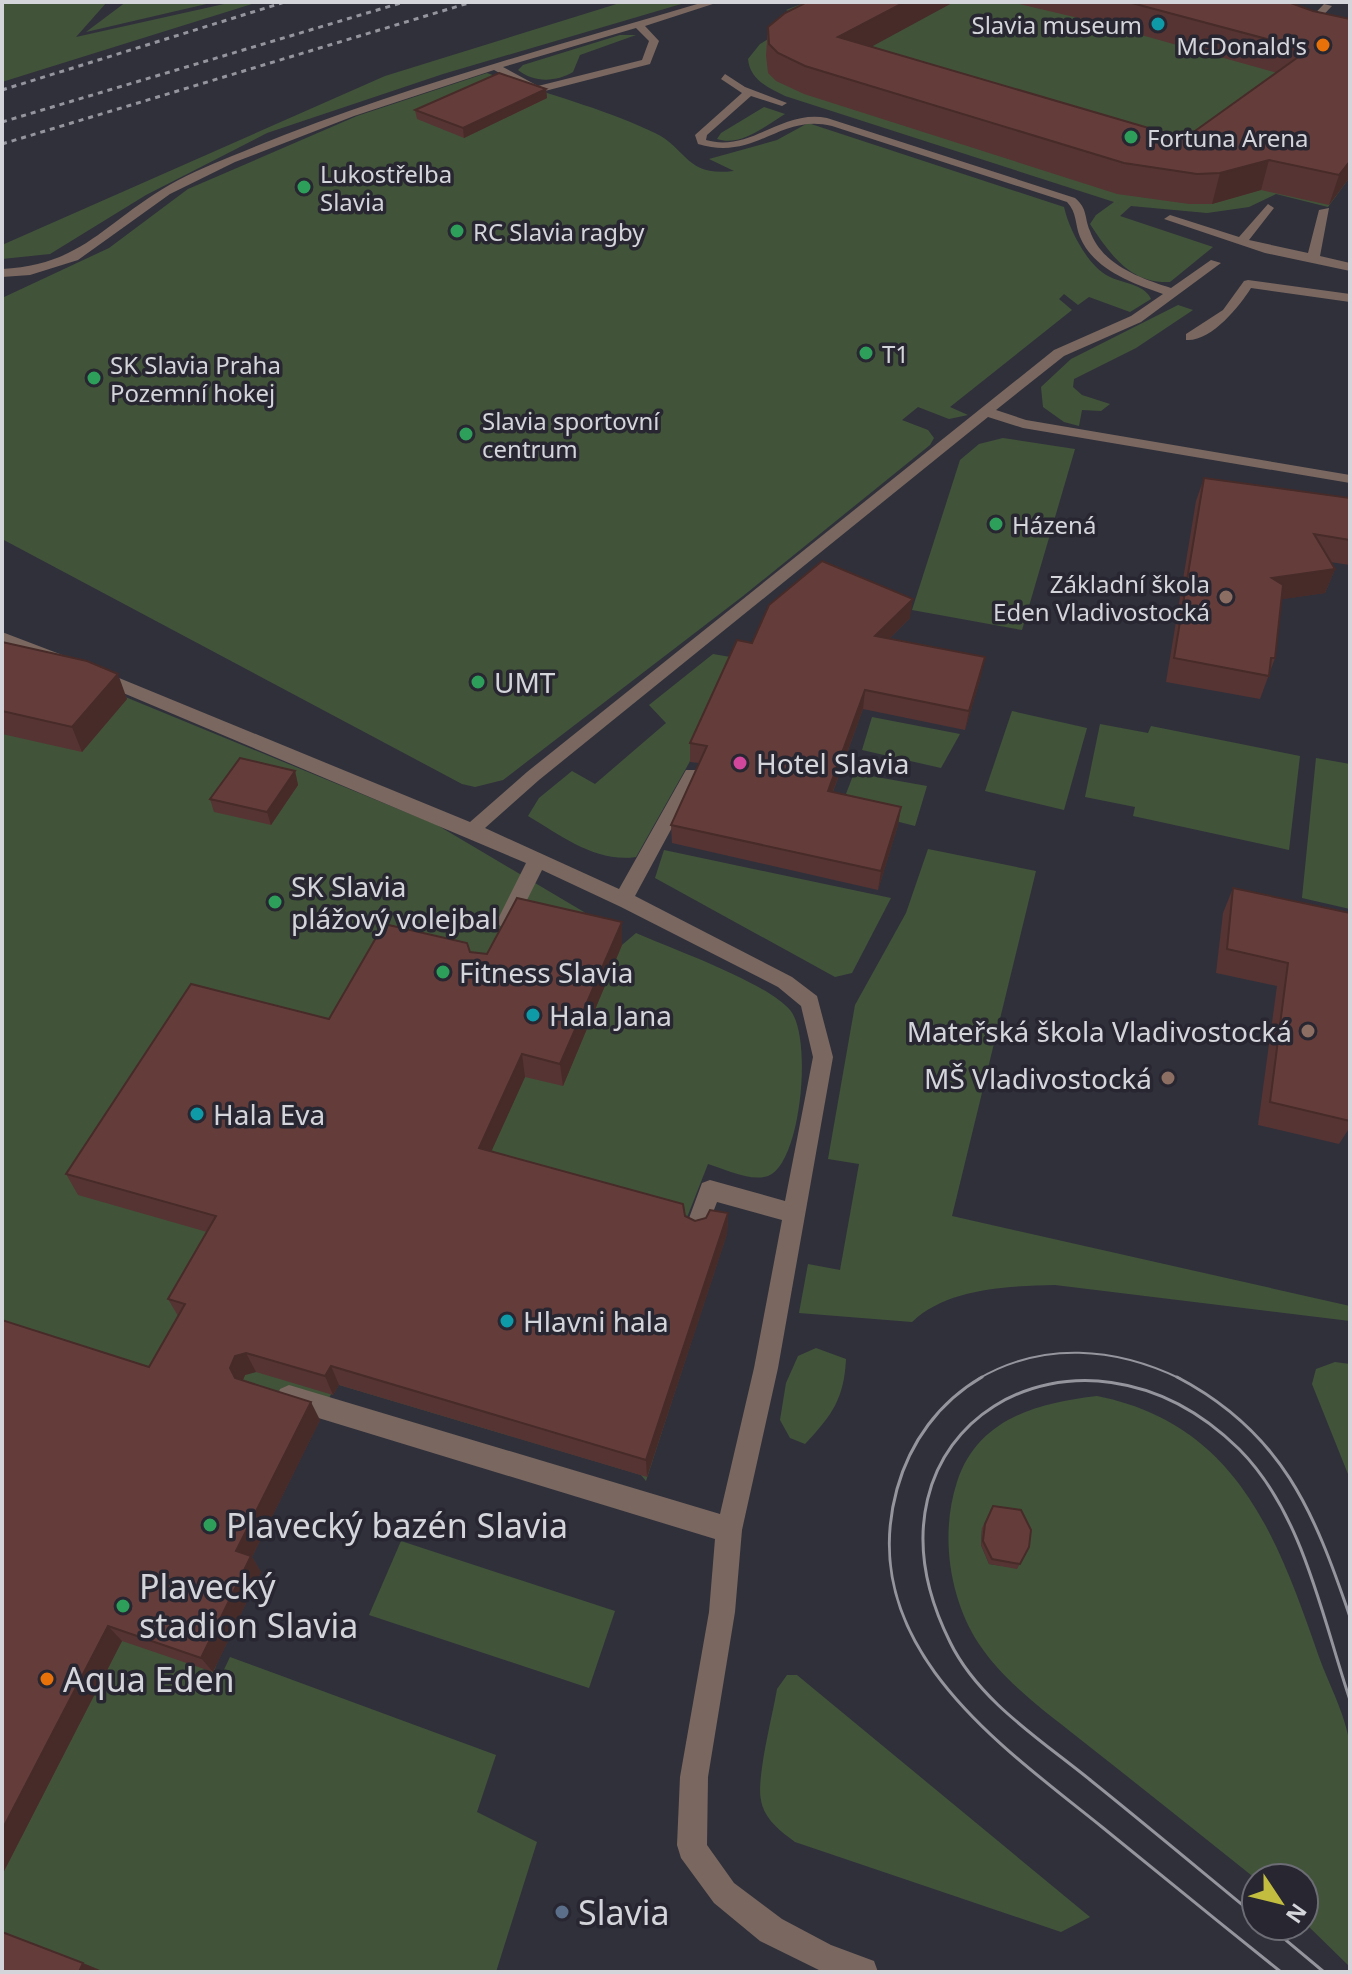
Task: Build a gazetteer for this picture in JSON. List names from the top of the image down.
{
  "places": [
    "Slavia museum",
    "McDonald's",
    "Fortuna Arena",
    "Lukostřelba Slavia",
    "RC Slavia ragby",
    "T1",
    "SK Slavia Praha Pozemní hokej",
    "Slavia sportovní centrum",
    "Házená",
    "Základní škola Eden Vladivostocká",
    "UMT",
    "Hotel Slavia",
    "SK Slavia plážový volejbal",
    "Fitness Slavia",
    "Hala Jana",
    "Mateřská škola Vladivostocká",
    "MŠ Vladivostocká",
    "Hala Eva",
    "Hlavni hala",
    "Plavecký bazén Slavia",
    "Plavecký stadion Slavia",
    "Aqua Eden",
    "Slavia"
  ],
  "north": "bottom right"
}
